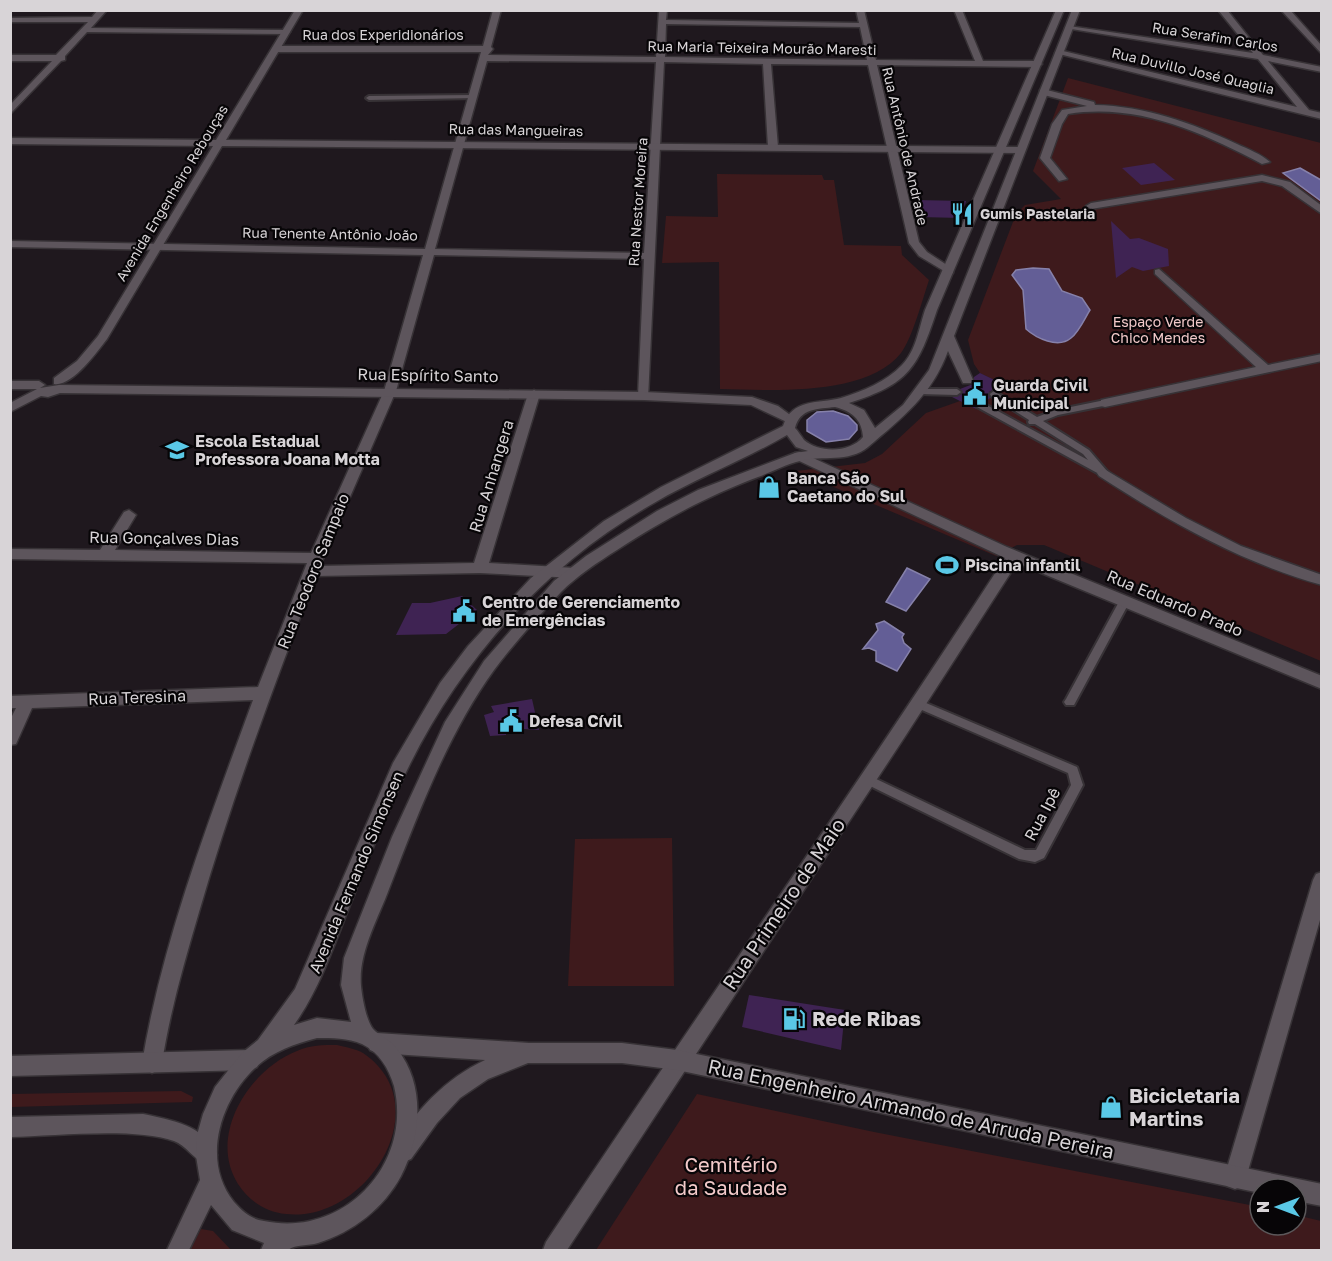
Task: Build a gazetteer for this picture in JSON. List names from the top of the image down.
{
  "streets": {
    "street": [
      "Rua dos Experidionários",
      "Rua Serafim Carlos",
      "Rua Maria Teixeira Mourão Maresti",
      "Rua Duvillo José Quaglia",
      "Rua das Mangueiras",
      "Rua Antônio de Andrade",
      "Avenida Engenheiro Rebouças",
      "Rua Nestor Moreira",
      "Rua Tenente Antônio João",
      "Rua Espírito Santo",
      "Rua Anhangera",
      "Rua Gonçalves Dias",
      "Rua Teodoro Sampaio",
      "Rua Eduardo Prado",
      "Rua Teresina",
      "Avenida Fernando Simonsen",
      "Rua Primeiro de Maio",
      "Rua Engenheiro Armando de Arruda Pereira"
    ],
    "lane": ["Rua Ipê"]
  },
  "crossings": [
    ["Rua dos Experidionários", "Rua Maria Teixeira Mourão Maresti"],
    ["Rua dos Experidionários", "Avenida Engenheiro Rebouças"],
    ["Rua dos Experidionários", "Rua Teodoro Sampaio"],
    ["Rua Serafim Carlos", "Avenida Fernando Simonsen"],
    ["Rua Maria Teixeira Mourão Maresti", "Rua Antônio de Andrade"],
    ["Rua Maria Teixeira Mourão Maresti", "Rua Nestor Moreira"],
    ["Rua Maria Teixeira Mourão Maresti", "Rua Teodoro Sampaio"],
    ["Rua Maria Teixeira Mourão Maresti", "Avenida Fernando Simonsen"],
    ["Rua Duvillo José Quaglia", "Avenida Fernando Simonsen"],
    ["Rua das Mangueiras", "Rua Antônio de Andrade"],
    ["Rua das Mangueiras", "Avenida Engenheiro Rebouças"],
    ["Rua das Mangueiras", "Rua Nestor Moreira"],
    ["Rua das Mangueiras", "Rua Teodoro Sampaio"],
    ["Rua das Mangueiras", "Avenida Fernando Simonsen"],
    ["Rua Antônio de Andrade", "Avenida Fernando Simonsen"],
    ["Avenida Engenheiro Rebouças", "Rua Tenente Antônio João"],
    ["Avenida Engenheiro Rebouças", "Rua Espírito Santo"],
    ["Rua Nestor Moreira", "Rua Tenente Antônio João"],
    ["Rua Nestor Moreira", "Rua Espírito Santo"],
    ["Rua Tenente Antônio João", "Rua Teodoro Sampaio"],
    ["Rua Espírito Santo", "Rua Anhangera"],
    ["Rua Espírito Santo", "Rua Teodoro Sampaio"],
    ["Rua Espírito Santo", "Avenida Fernando Simonsen"],
    ["Rua Anhangera", "Rua Gonçalves Dias"],
    ["Rua Gonçalves Dias", "Rua Teodoro Sampaio"],
    ["Rua Gonçalves Dias", "Avenida Fernando Simonsen"],
    ["Rua Teodoro Sampaio", "Rua Teresina"],
    ["Rua Eduardo Prado", "Avenida Fernando Simonsen"],
    ["Rua Eduardo Prado", "Rua Primeiro de Maio"],
    ["Rua Ipê", "Rua Primeiro de Maio"],
    ["Avenida Fernando Simonsen", "Rua Engenheiro Armando de Arruda Pereira"],
    ["Rua Primeiro de Maio", "Rua Engenheiro Armando de Arruda Pereira"]
  ],
  "parks": ["Espaço Verde Chico Mendes", "Cemitério da Saudade"],
  "places": {
    "restaurant": ["Gumis Pastelaria"],
    "public building": ["Guarda Civil Municipal", "Centro de Gerenciamento de Emergências", "Defesa Cívil"],
    "school or university": ["Escola Estadual Professora Joana Motta"],
    "shop": ["Banca São Caetano do Sul", "Bicicletaria Martins"],
    "sports": ["Piscina infantil"],
    "fuel station": ["Rede Ribas"]
  },
  "north": "left"
}
